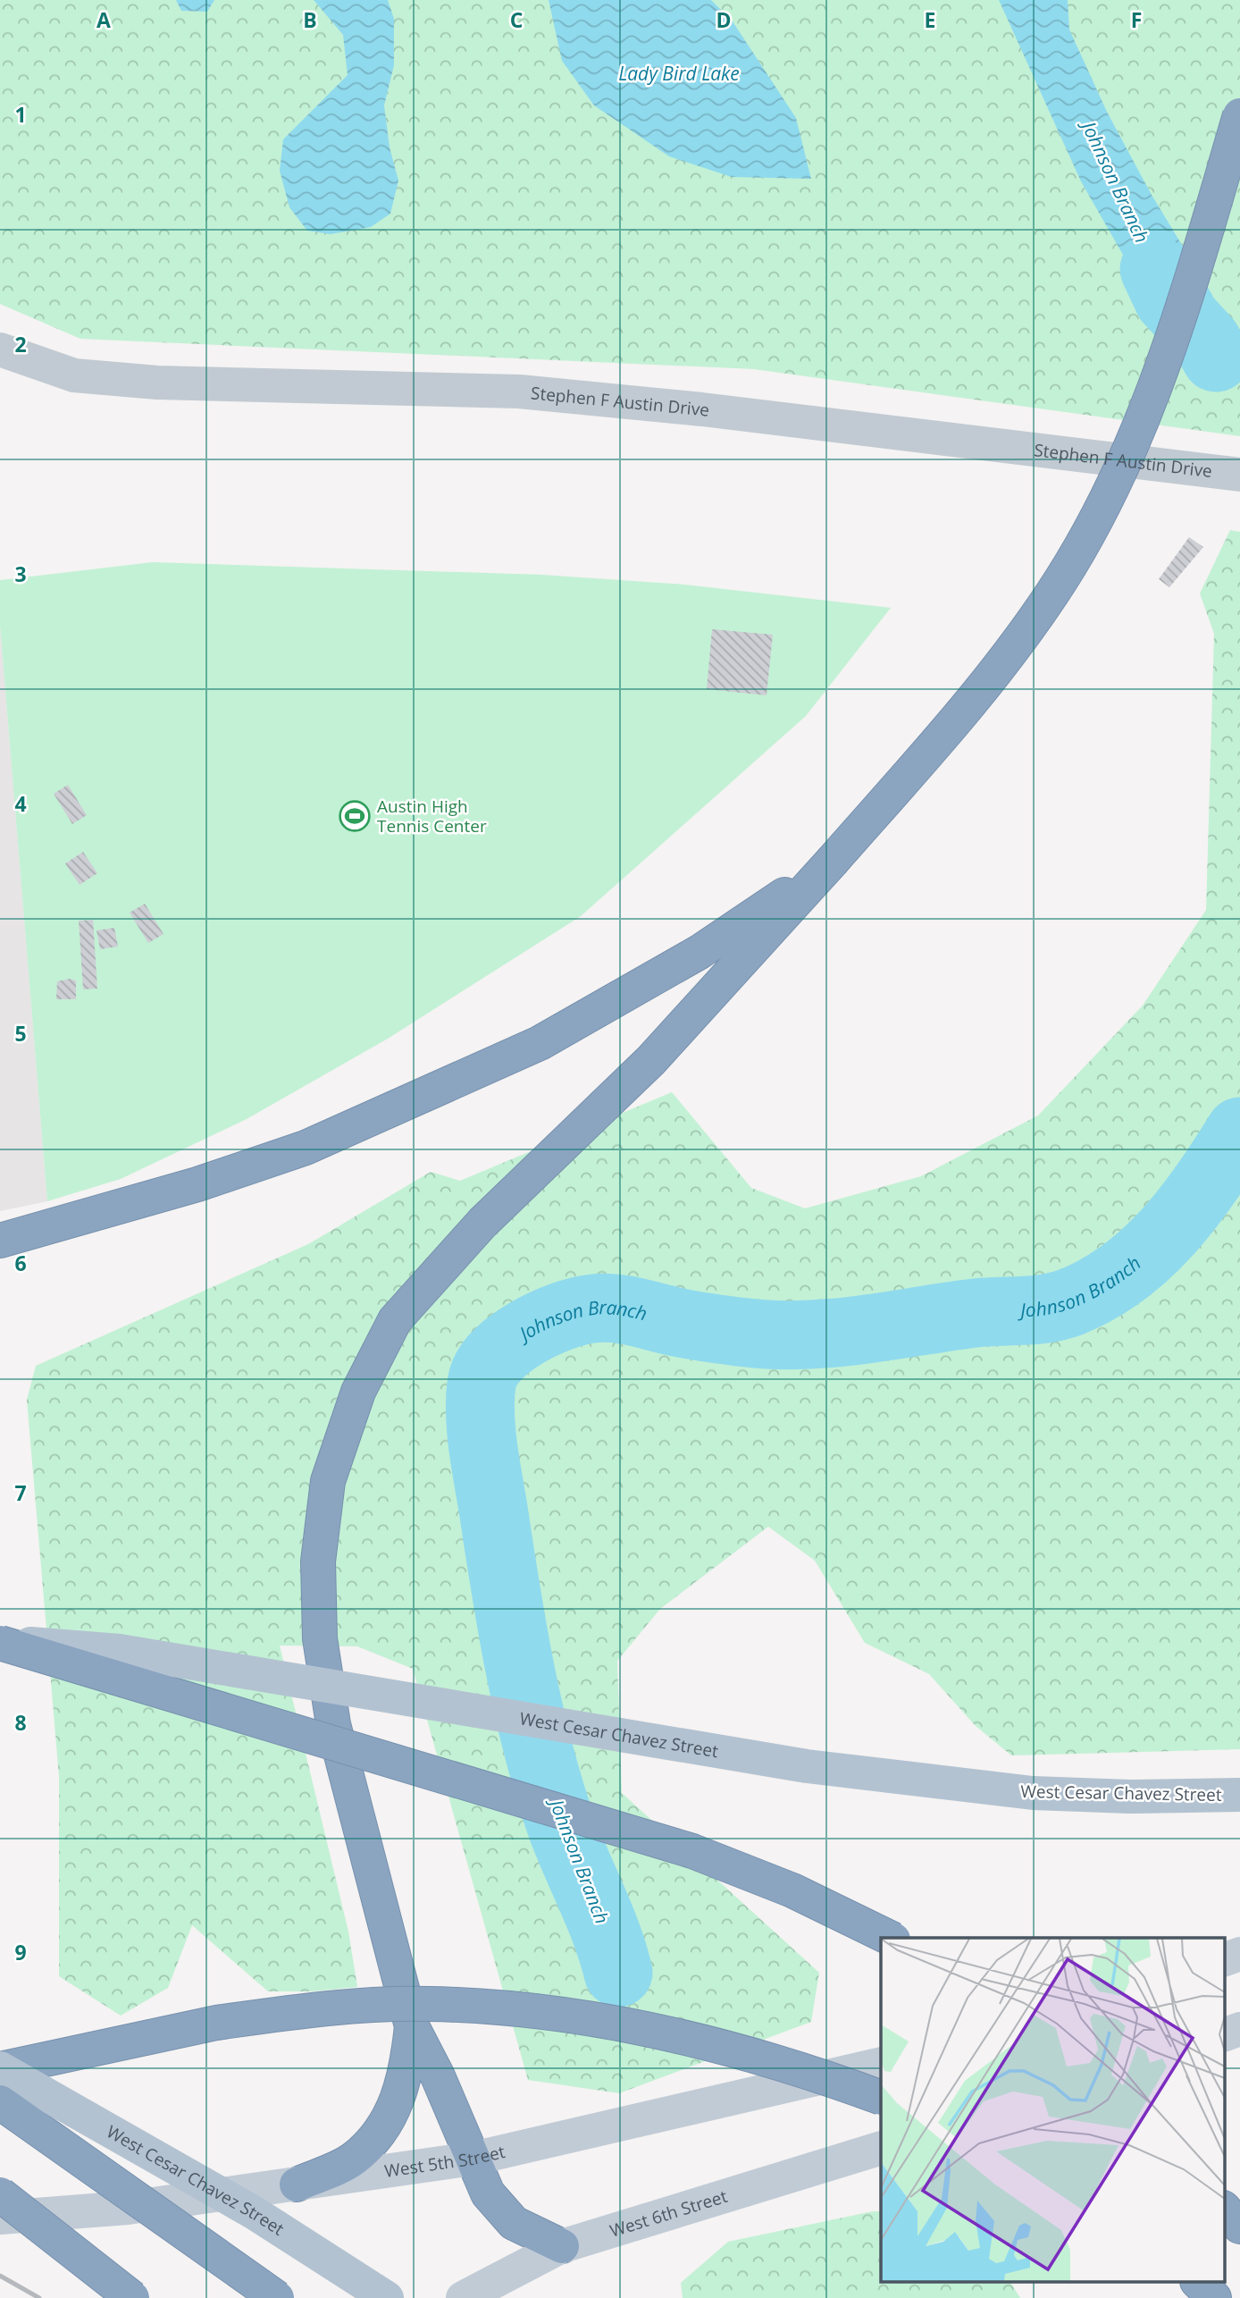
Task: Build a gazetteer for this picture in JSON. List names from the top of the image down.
{
  "streets": {
    "main road": ["West Cesar Chavez Street", "West 5th Street", "West 6th Street"],
    "street": ["Stephen F Austin Drive"]
  },
  "water": ["Lady Bird Lake", "Johnson Branch"],
  "places": {
    "sports": ["Austin High Tennis Center"]
  },
  "grid": {
    "columns": [
      "A",
      "B",
      "C",
      "D",
      "E",
      "F"
    ],
    "rows": [
      "1",
      "2",
      "3",
      "4",
      "5",
      "6",
      "7",
      "8",
      "9"
    ]
  }
}
